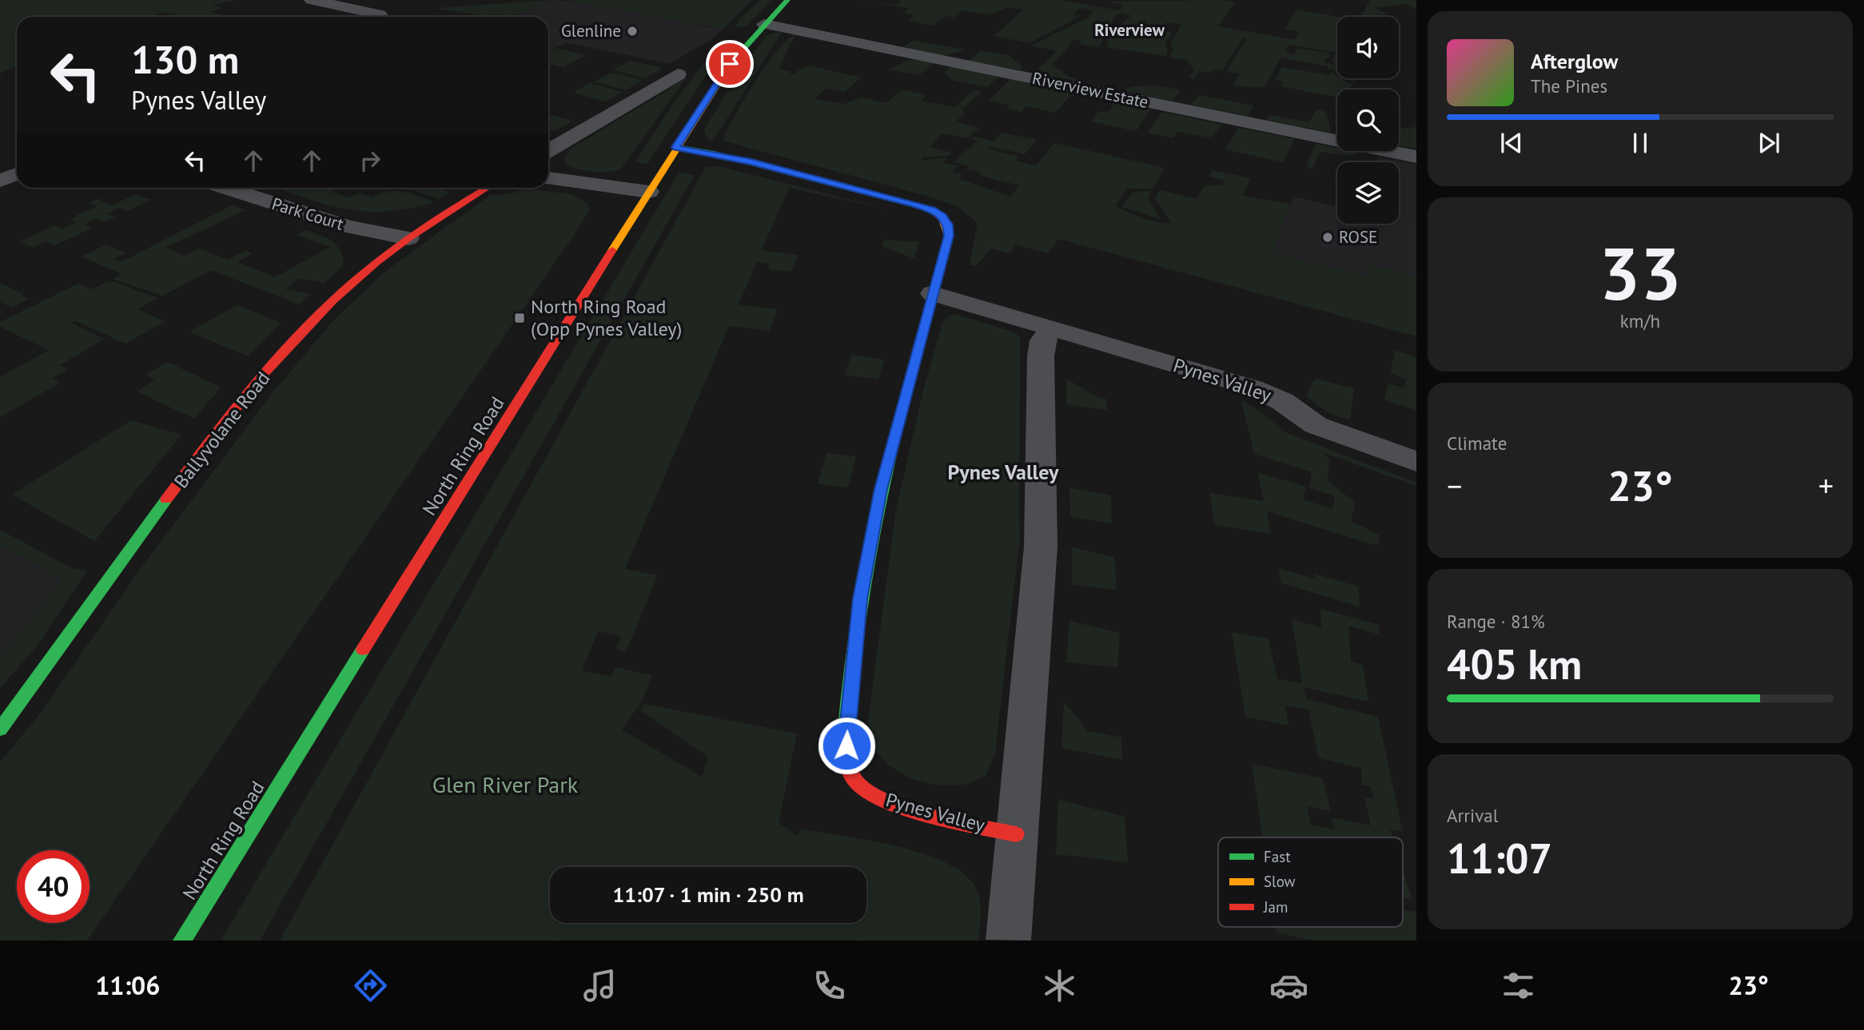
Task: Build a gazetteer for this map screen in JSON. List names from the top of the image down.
{
  "streets": {
    "street": [
      "Riverview Estate",
      "Park Court",
      "Pynes Valley",
      "Ballyvolane Road",
      "North Ring Road"
    ]
  },
  "crossings": [
    ["Riverview Estate", "North Ring Road"],
    ["Park Court", "Ballyvolane Road"],
    ["Pynes Valley", "North Ring Road"]
  ],
  "districts": ["Riverview", "Pynes Valley"],
  "parks": ["Glen River Park"],
  "places": {
    "other": ["Glenline", "ROSE"],
    "transit": ["North Ring Road (Opp Pynes Valley)"]
  },
  "legend": ["Fast", "Slow", "Jam"],
  "page": {
    "turn": ["130 m", "Pynes Valley"],
    "song": ["Afterglow", "The Pines"],
    "tile": [
      ["33", "km/h"],
      "Climate",
      ["Range · 81%", "405 km"],
      ["Arrival", "11:07"]
    ],
    "heat": ["−", "23°", "+"],
    "limit": "40",
    "trip": "11:07 · 1 min · 250 m",
    "tabs": ["11:06", "23°"]
  }
}
